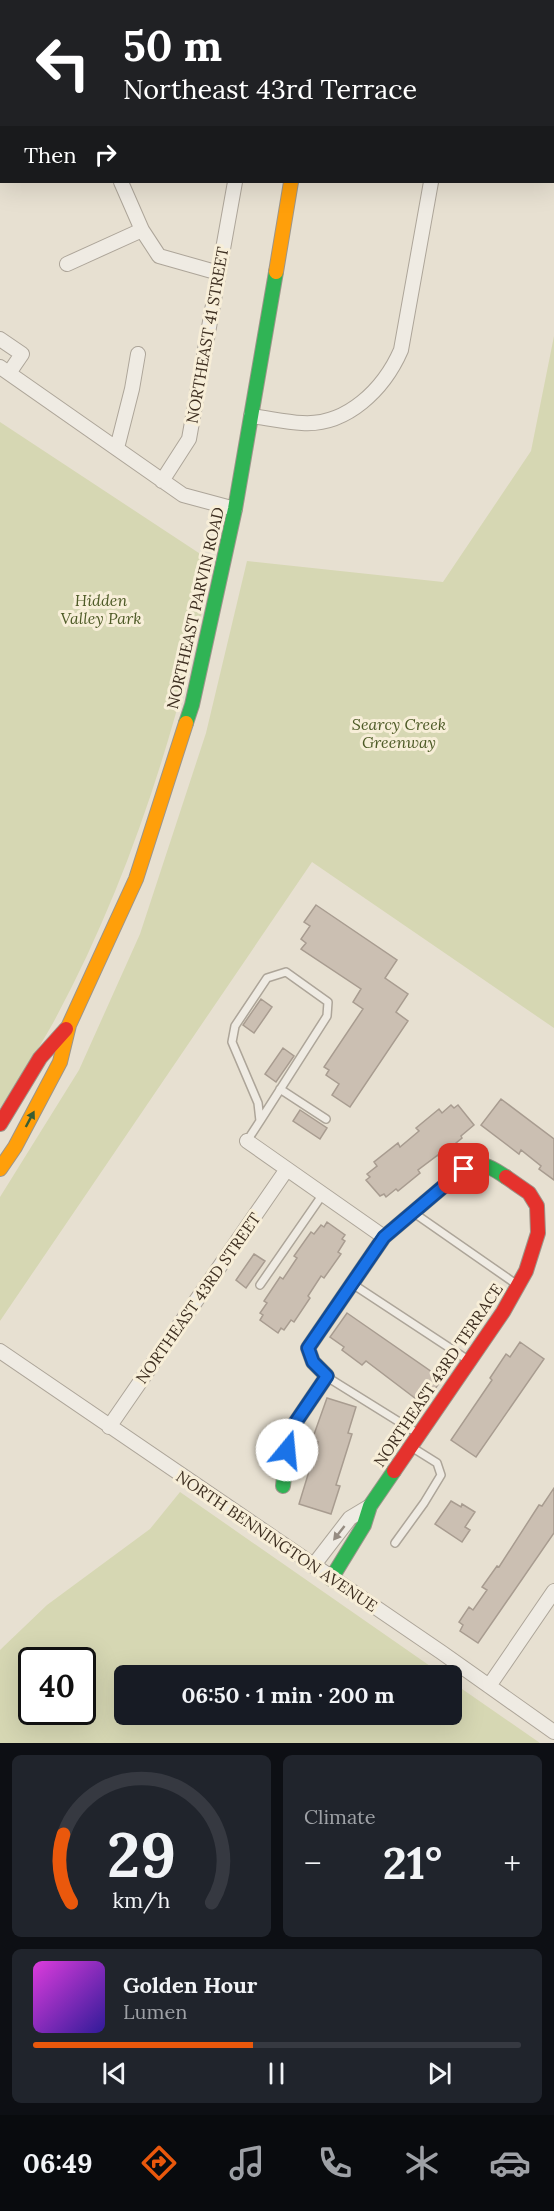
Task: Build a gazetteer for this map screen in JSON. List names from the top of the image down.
{
  "streets": {
    "main road": ["NORTHEAST PARVIN ROAD", "NORTHEAST 43RD TERRACE"],
    "street": ["NORTHEAST 41 STREET", "NORTHEAST 43RD STREET", "NORTH BENNINGTON AVENUE"]
  },
  "crossings": [
    ["NORTHEAST 43RD STREET", "NORTH BENNINGTON AVENUE"],
    ["NORTHEAST 43RD TERRACE", "NORTH BENNINGTON AVENUE"]
  ],
  "parks": ["Hidden Valley Park", "Searcy Creek Greenway"],
  "page": {
    "turn": ["50 m", "Northeast 43rd Terrace"],
    "then": "Then",
    "limit": "40",
    "trip": "06:50 · 1 min · 200 m",
    "tile": "Climate",
    "heat": ["−", "21°", "+"],
    "song": ["Golden Hour", "Lumen"],
    "tabs": "06:49",
    "gauge": ["29", "km/h"]
  }
}
